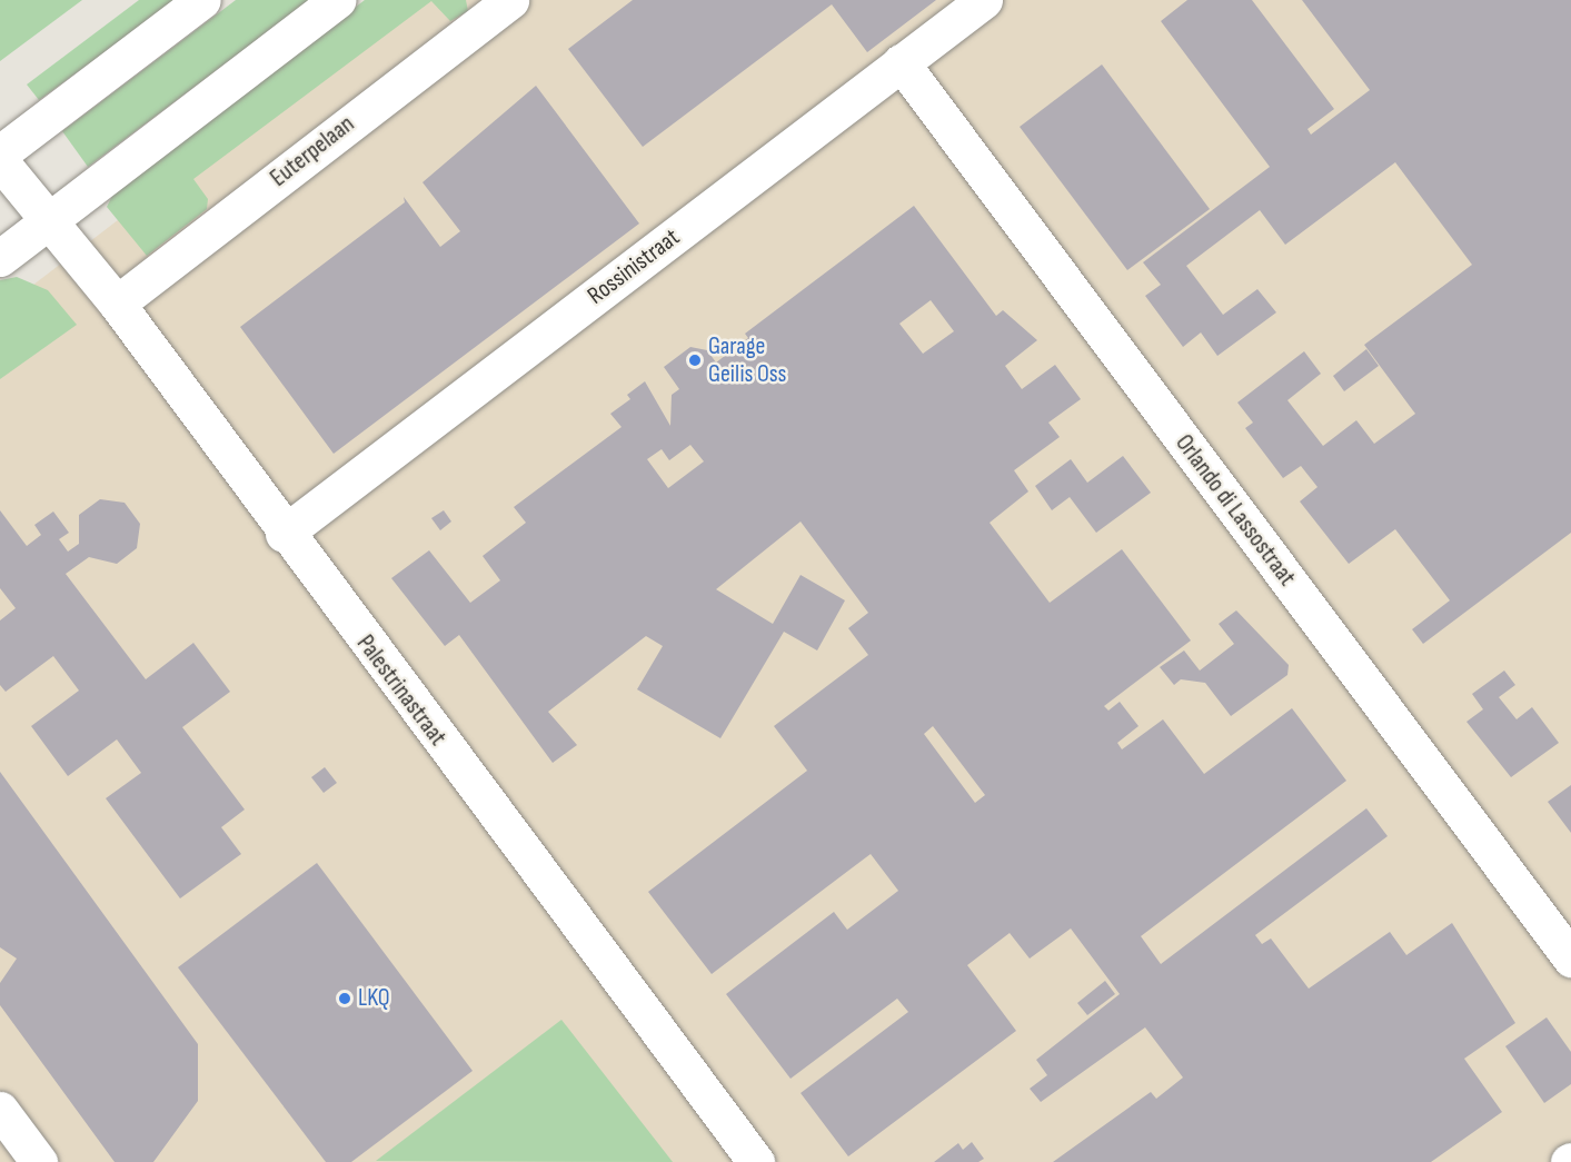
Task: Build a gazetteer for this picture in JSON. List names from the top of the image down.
{
  "streets": {
    "street": [
      "Euterpelaan",
      "Rossinistraat",
      "Orlando di Lassostraat",
      "Palestrinastraat"
    ]
  },
  "crossings": [
    ["Euterpelaan", "Palestrinastraat"],
    ["Rossinistraat", "Orlando di Lassostraat"],
    ["Rossinistraat", "Palestrinastraat"]
  ],
  "places": ["Garage Geilis Oss", "LKQ"]
}
